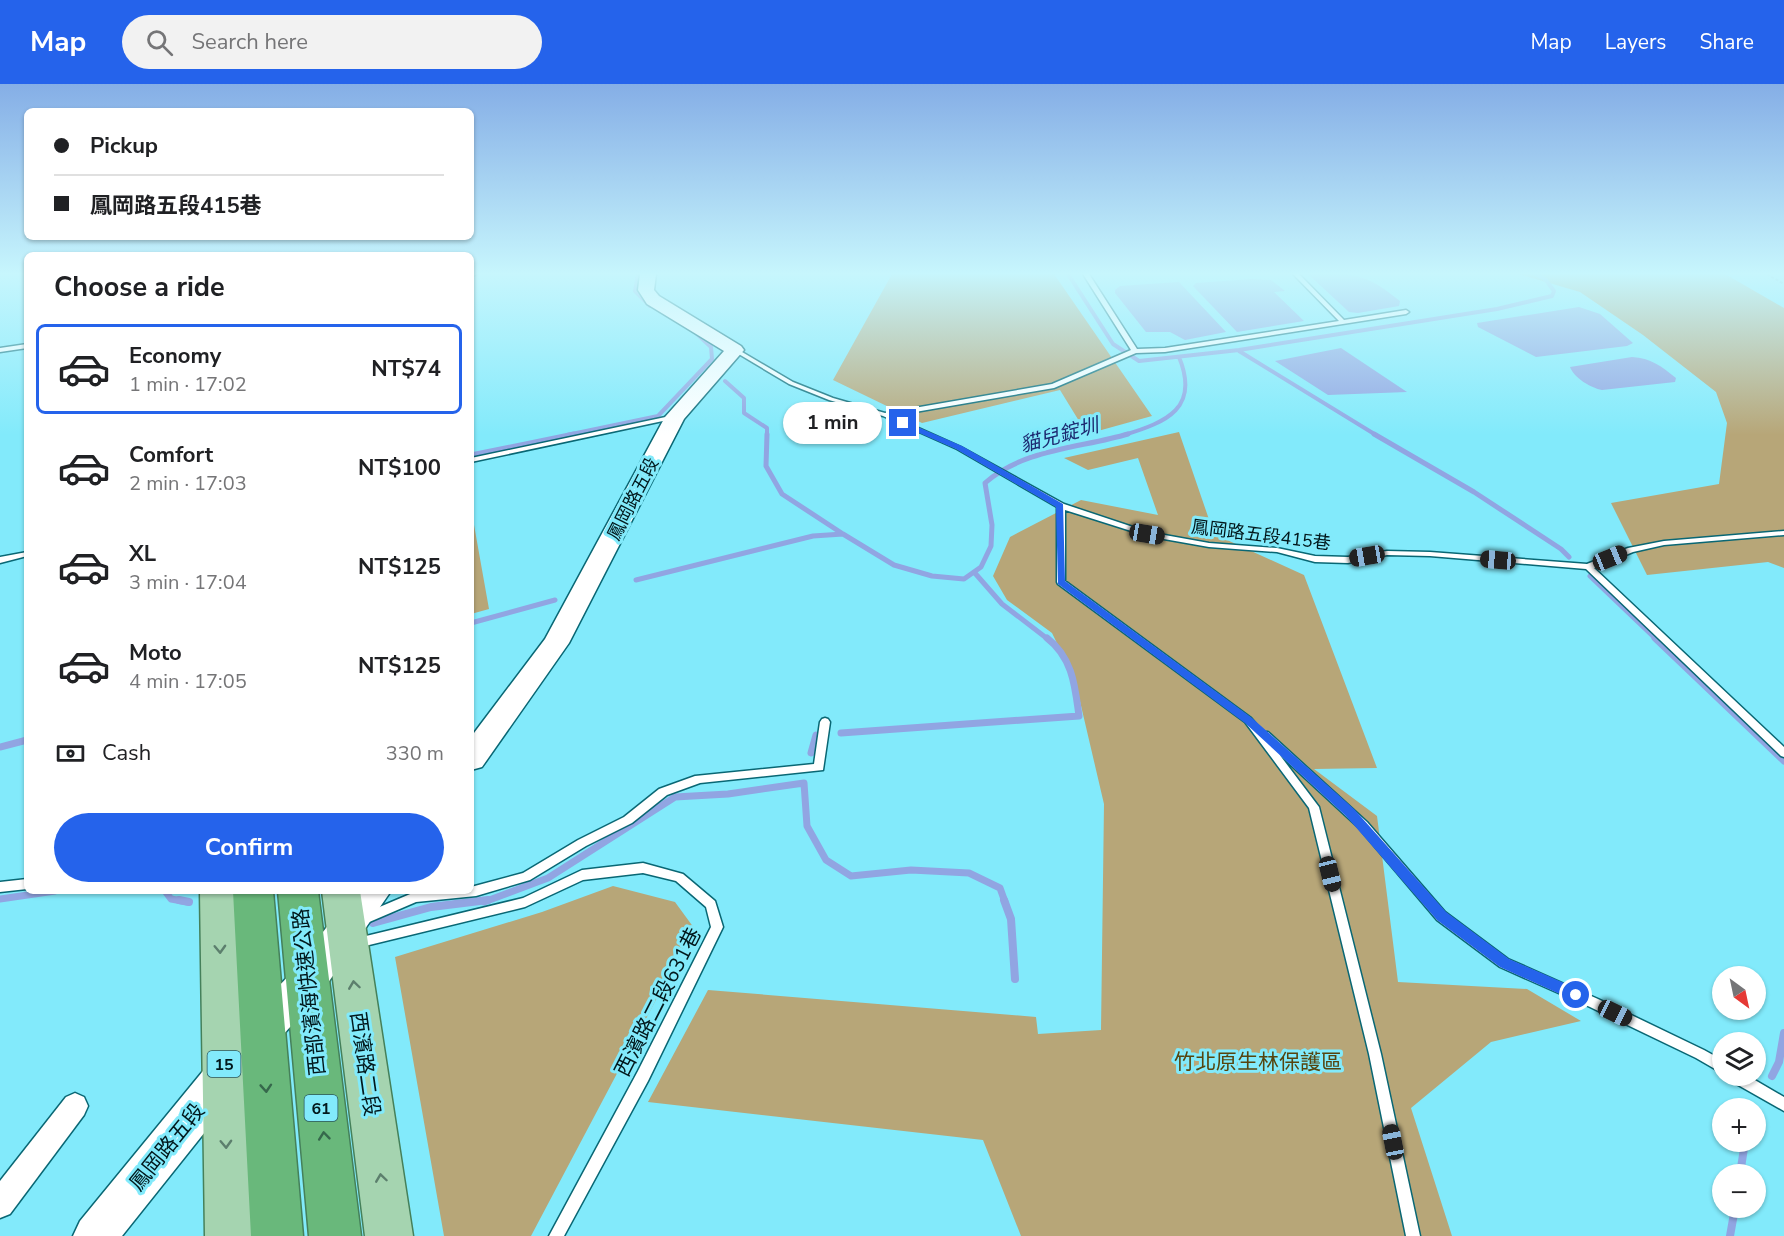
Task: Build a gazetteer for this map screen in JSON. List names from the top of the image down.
{
  "streets": {
    "highway": ["西部濱海快速公路", "61"],
    "main road": ["15", "西濱路二段"],
    "street": ["鳳岡路五段"],
    "lane": ["鳳岡路五段415巷", "西濱路二段631巷"]
  },
  "crossings": [
    ["鳳岡路五段", "鳳岡路五段415巷"],
    ["鳳岡路五段", "西部濱海快速公路"],
    ["鳳岡路五段", "西濱路二段631巷"],
    ["鳳岡路五段", "15"],
    ["鳳岡路五段", "西濱路二段"],
    ["西濱路二段631巷", "西濱路二段"]
  ],
  "water": ["貓兒錠圳"],
  "parks": ["竹北原生林保護區"],
  "north": "bottom right",
  "page": {
    "header": "Map",
    "search": "Search here",
    "nav": ["Map", "Layers", "Share"],
    "banner": ["Pickup", "鳳岡路五段415巷"],
    "heading": "Choose a ride",
    "list": [
      {
        "name": "Economy",
        "note": "1 min · 17:02",
        "value": "NT$74"
      },
      {
        "name": "Comfort",
        "note": "2 min · 17:03",
        "value": "NT$100"
      },
      {
        "name": "XL",
        "note": "3 min · 17:04",
        "value": "NT$125"
      },
      {
        "name": "Moto",
        "note": "4 min · 17:05",
        "value": "NT$125"
      }
    ],
    "bubble": "1 min",
    "pay": ["Cash", "330 m"],
    "buttons": "Confirm",
    "map_buttons": ["+", "−"]
  }
}
